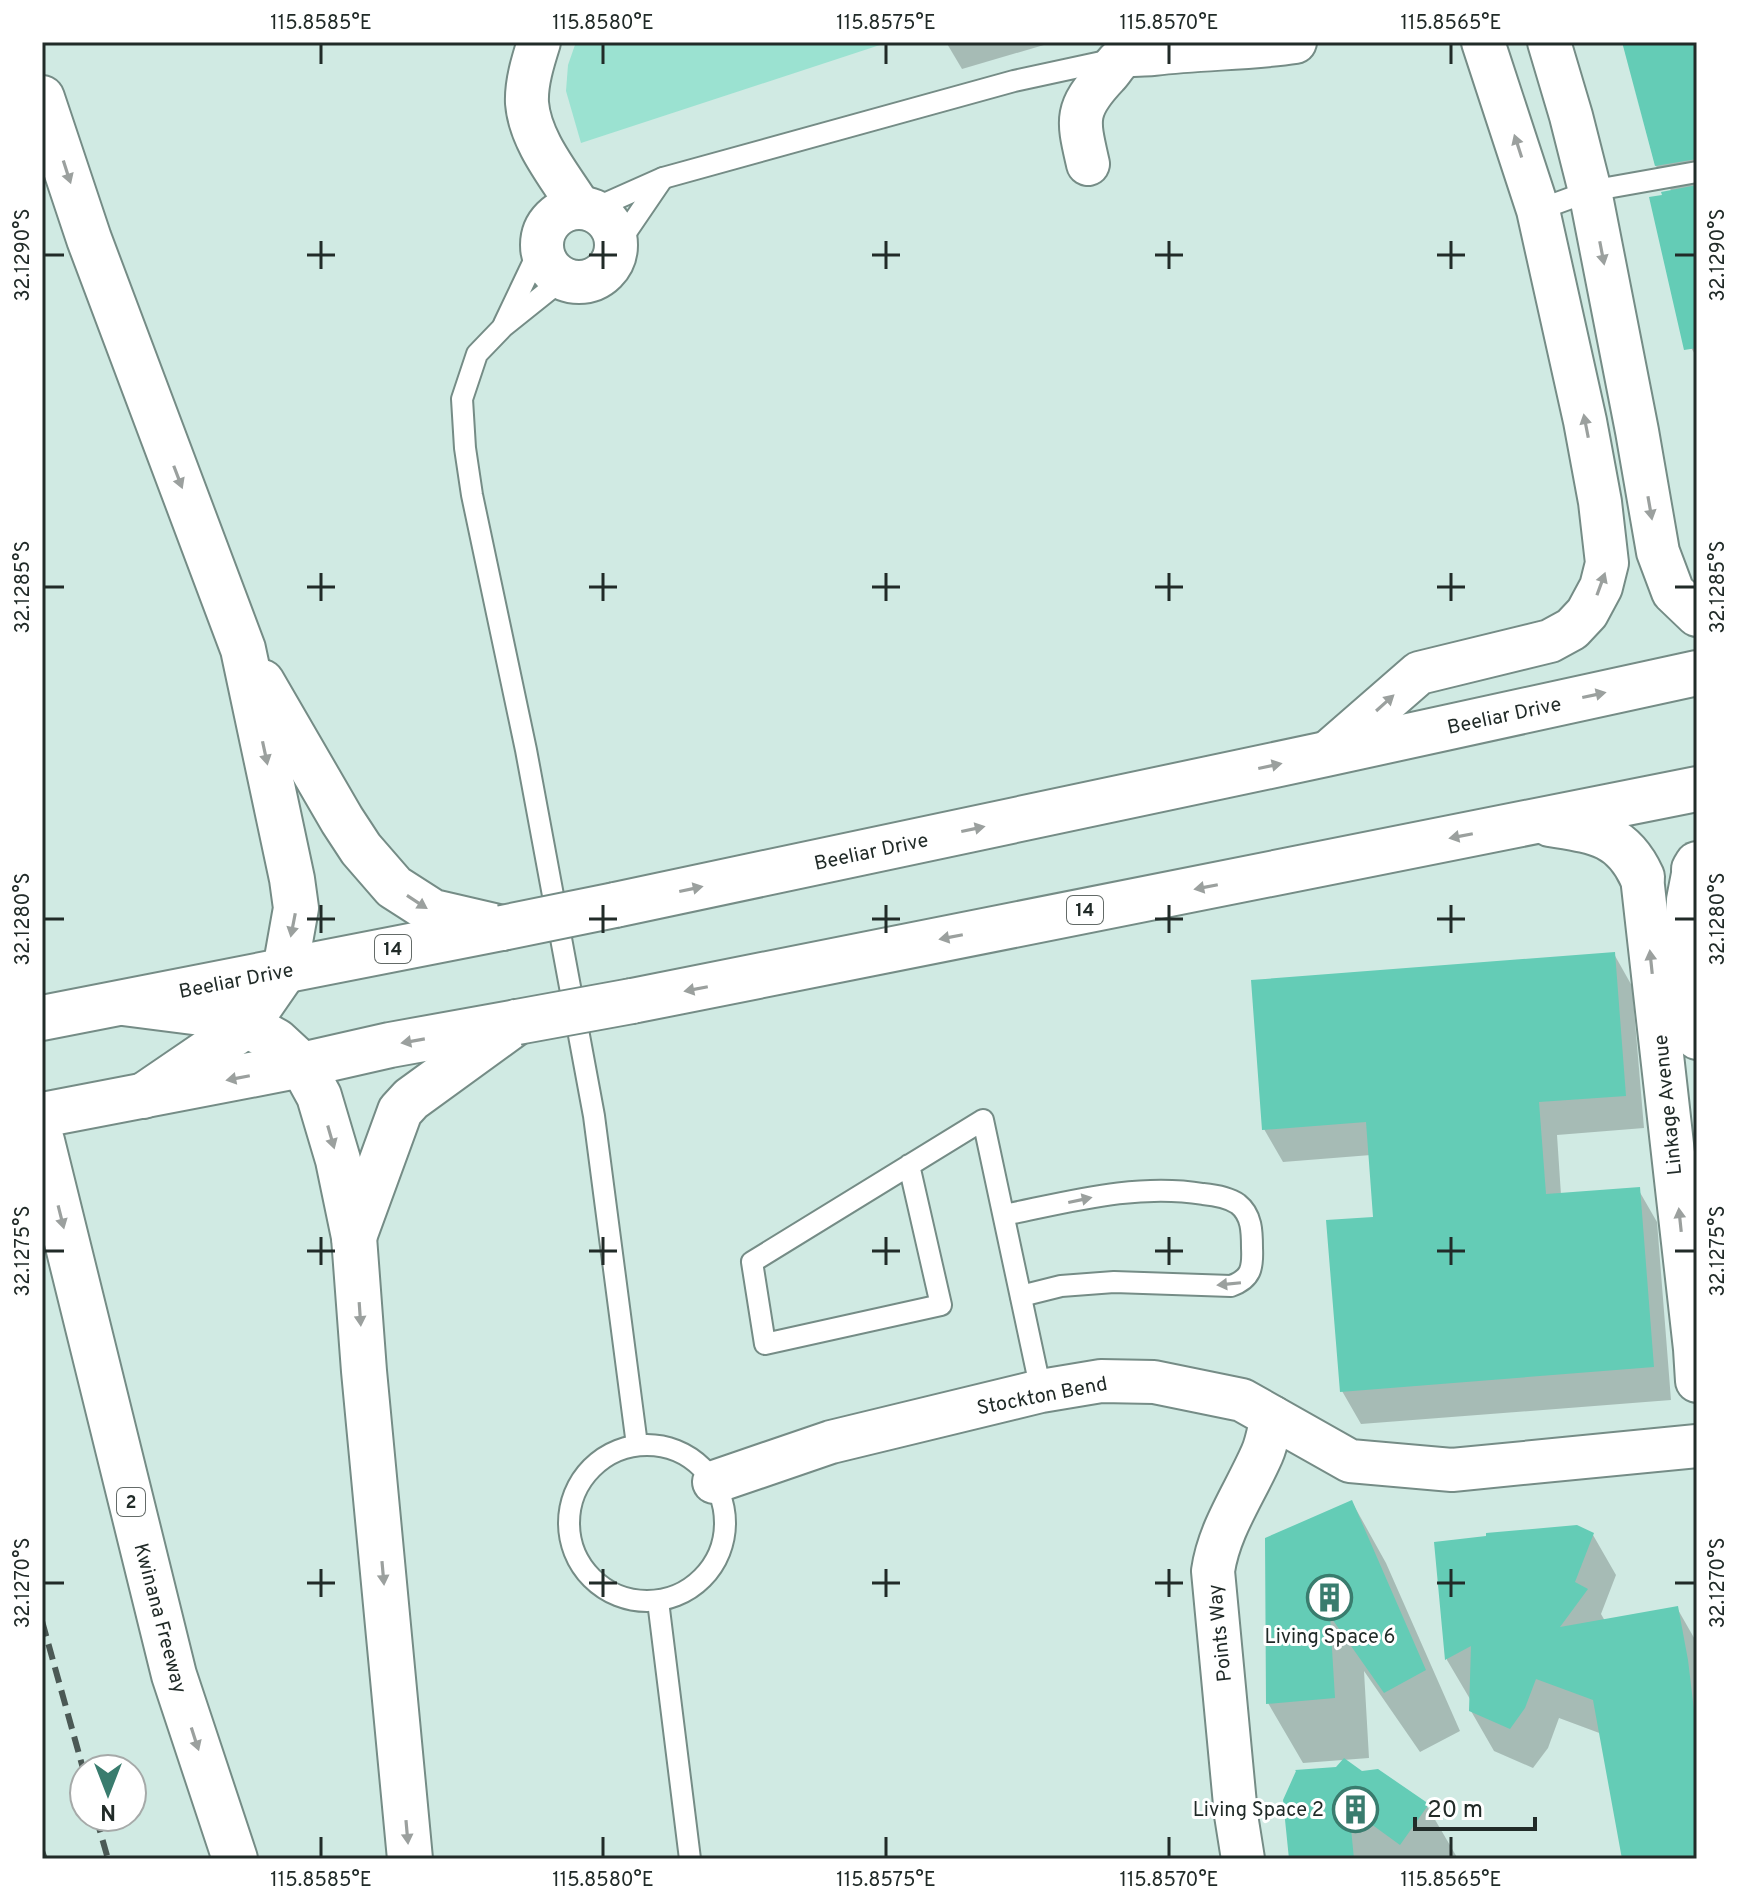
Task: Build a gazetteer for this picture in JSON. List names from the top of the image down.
{
  "streets": {
    "highway": [
      "Beeliar Drive",
      "14",
      "2",
      "Kwinana Freeway"
    ],
    "street": ["Linkage Avenue", "Stockton Bend", "Points Way"]
  },
  "crossings": [
    ["Stockton Bend", "Points Way"]
  ],
  "places": {
    "building": ["Living Space 6", "Living Space 2"]
  },
  "scale_bar": "20 m",
  "north": "bottom",
  "coordinates": [
    "115.8585°E",
    "115.8580°E",
    "115.8575°E",
    "115.8570°E",
    "115.8565°E",
    "32.1290°S",
    "32.1285°S",
    "32.1280°S",
    "32.1275°S",
    "32.1270°S"
  ]
}
